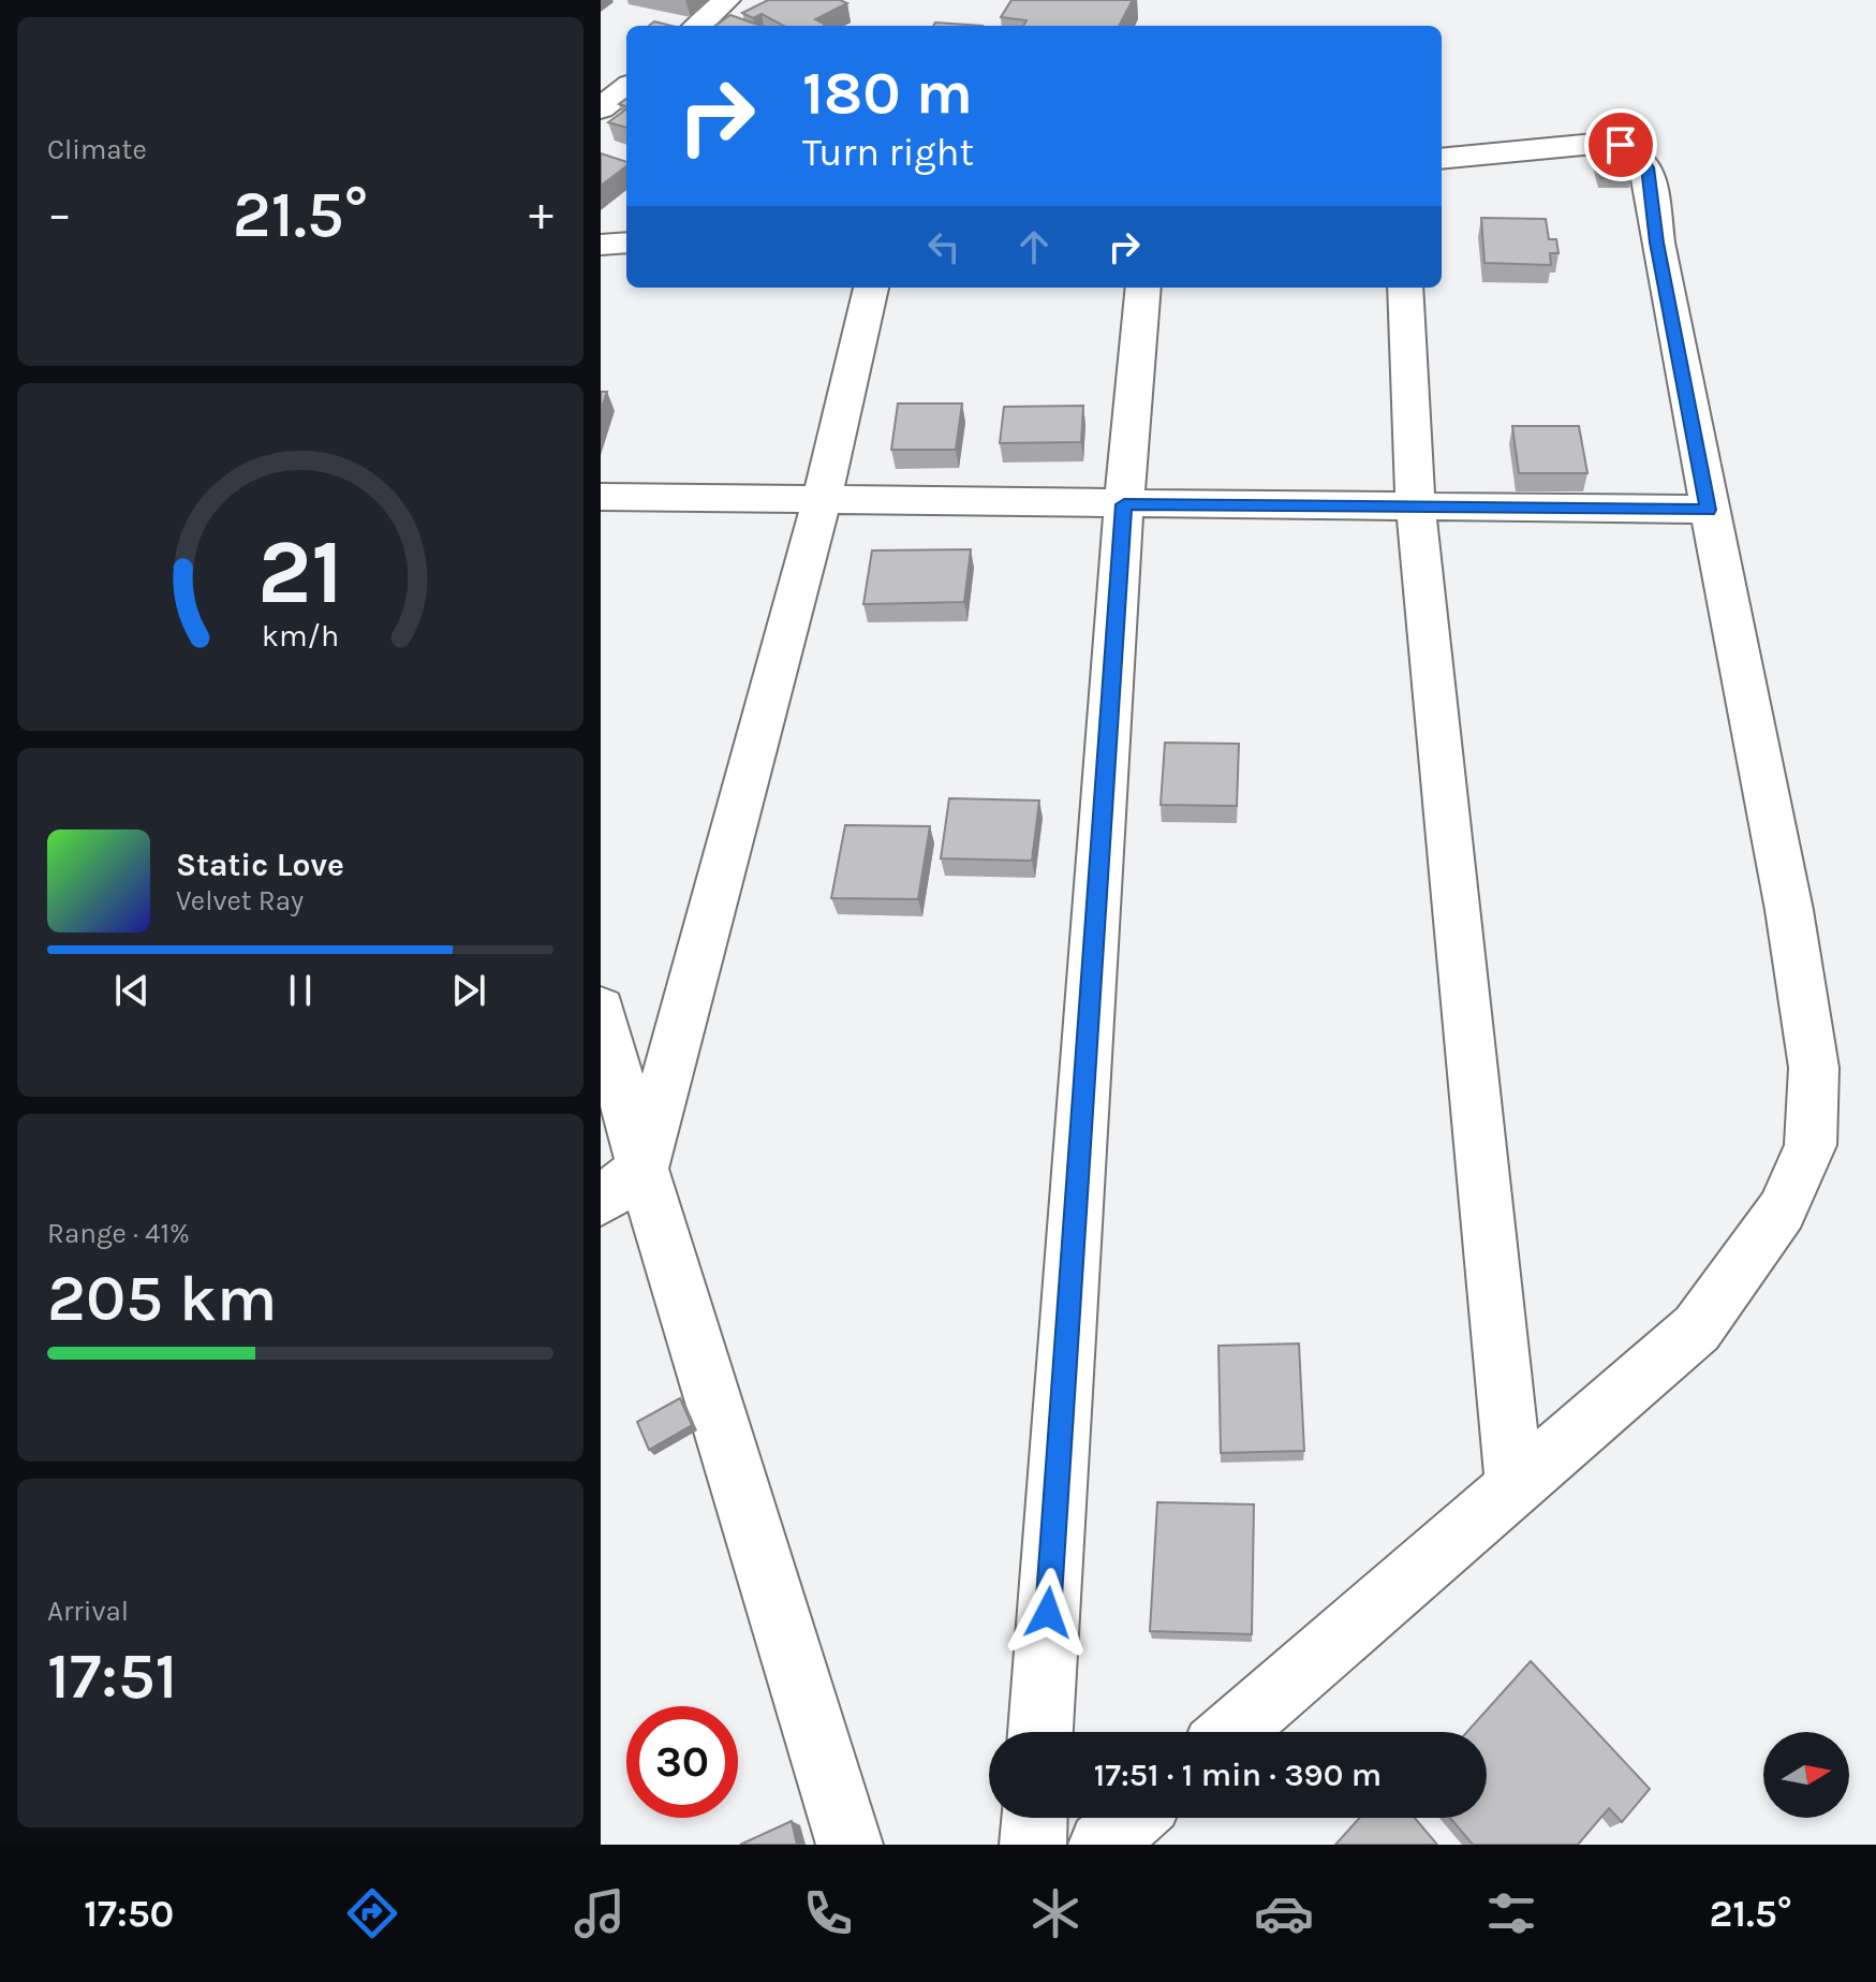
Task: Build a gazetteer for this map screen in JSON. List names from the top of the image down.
{
  "north": "right",
  "page": {
    "tile": [
      "Climate",
      ["Range · 41%", "205 km"],
      ["Arrival", "17:51"]
    ],
    "turn": ["180 m", "Turn right"],
    "heat": ["−", "21.5°", "+"],
    "song": ["Static Love", "Velvet Ray"],
    "limit": "30",
    "trip": "17:51 · 1 min · 390 m",
    "tabs": ["17:50", "21.5°"],
    "gauge": ["21", "km/h"]
  }
}
